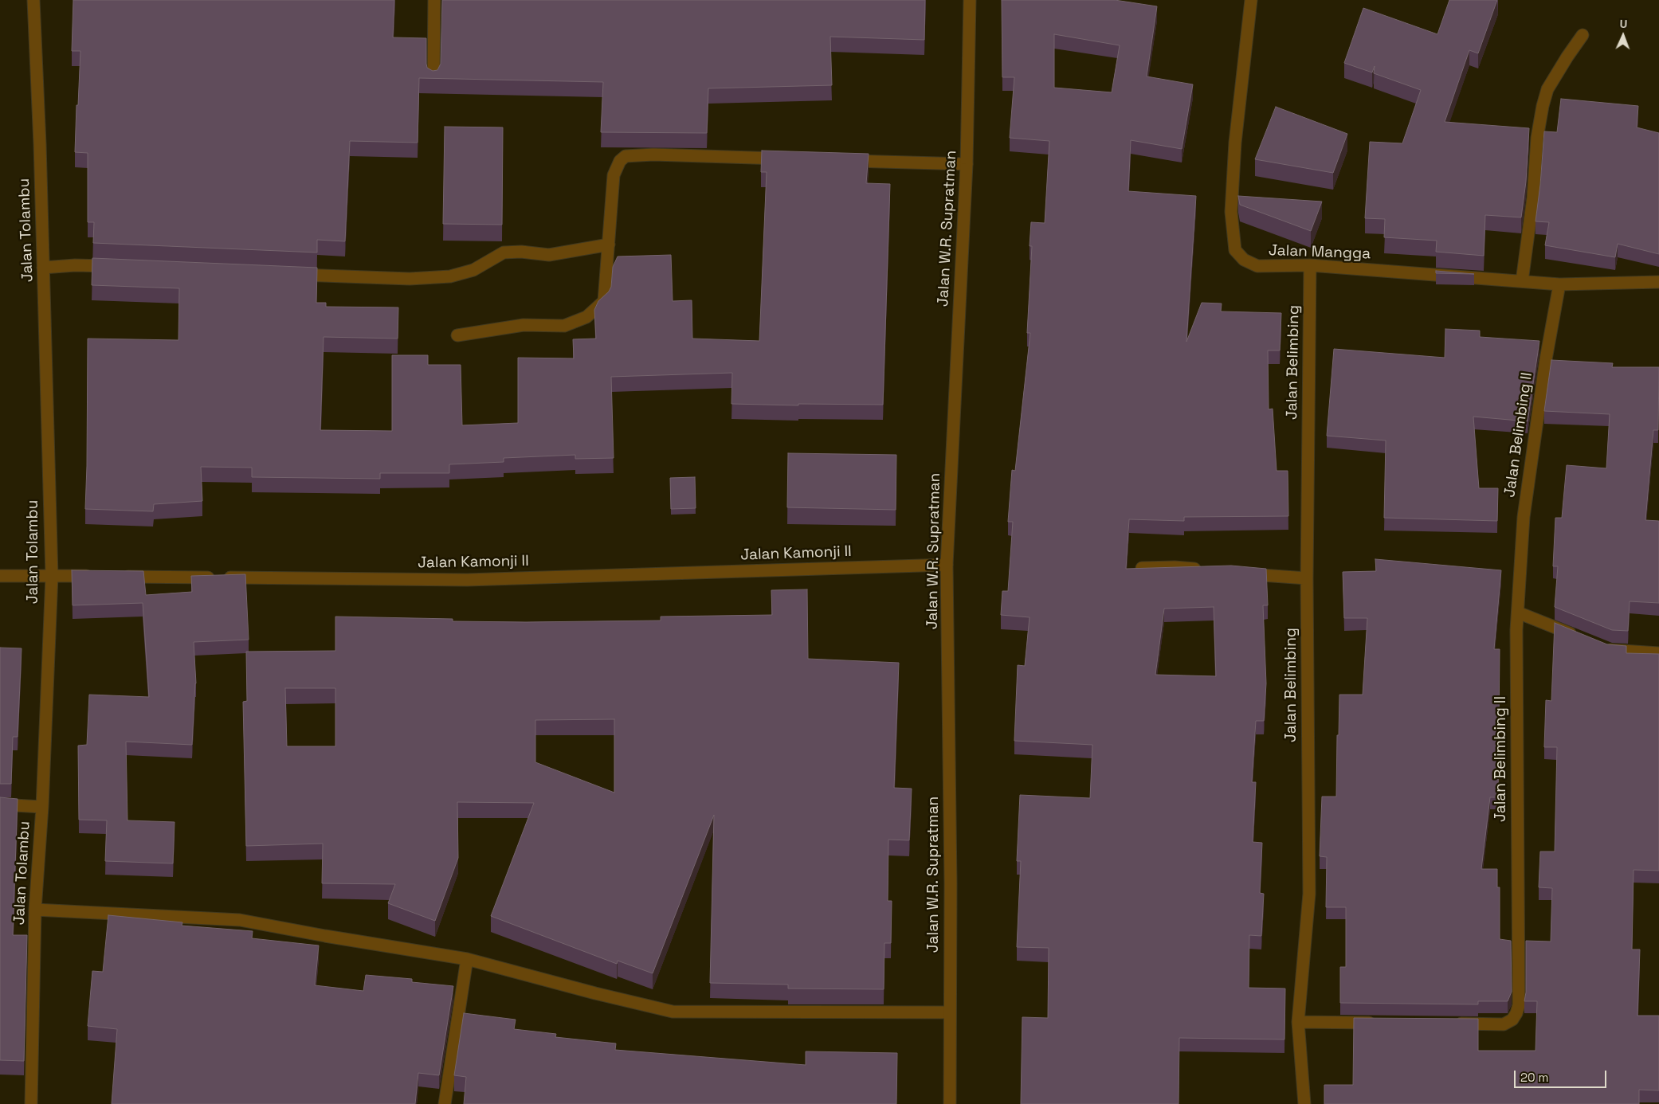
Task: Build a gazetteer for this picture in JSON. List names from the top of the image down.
{
  "streets": {
    "street": [
      "Jalan W.R. Supratman",
      "Jalan Tolambu",
      "Jalan Mangga",
      "Jalan Belimbing",
      "Jalan Belimbing II",
      "Jalan Kamonji II"
    ]
  },
  "crossings": [
    ["Jalan W.R. Supratman", "Jalan Kamonji II"],
    ["Jalan Mangga", "Jalan Belimbing"],
    ["Jalan Mangga", "Jalan Belimbing II"]
  ],
  "scale_bar": "20 m",
  "north": "top"
}
